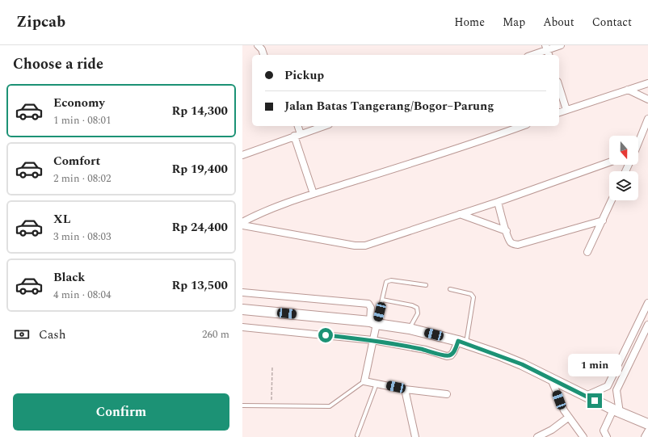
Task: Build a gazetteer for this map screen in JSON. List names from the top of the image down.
{
  "north": "bottom",
  "page": {
    "header": "Zipcab",
    "nav": [
      "Home",
      "Map",
      "About",
      "Contact"
    ],
    "heading": "Choose a ride",
    "banner": ["Pickup", "Jalan Batas Tangerang/Bogor–Parung"],
    "list": [
      {
        "name": "Economy",
        "note": "1 min · 08:01",
        "value": "Rp 14,300"
      },
      {
        "name": "Comfort",
        "note": "2 min · 08:02",
        "value": "Rp 19,400"
      },
      {
        "name": "XL",
        "note": "3 min · 08:03",
        "value": "Rp 24,400"
      },
      {
        "name": "Black",
        "note": "4 min · 08:04",
        "value": "Rp 13,500"
      }
    ],
    "pay": ["Cash", "260 m"],
    "bubble": "1 min",
    "buttons": "Confirm"
  }
}
